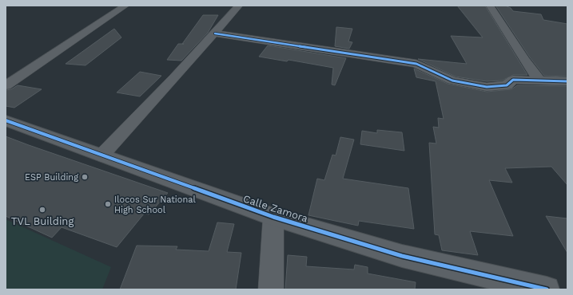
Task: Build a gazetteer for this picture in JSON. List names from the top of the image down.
{
  "streets": {
    "street": ["Calle Zamora"]
  },
  "places": ["ESP Building", "Ilocos Sur National High School", "TVL Building"]
}
